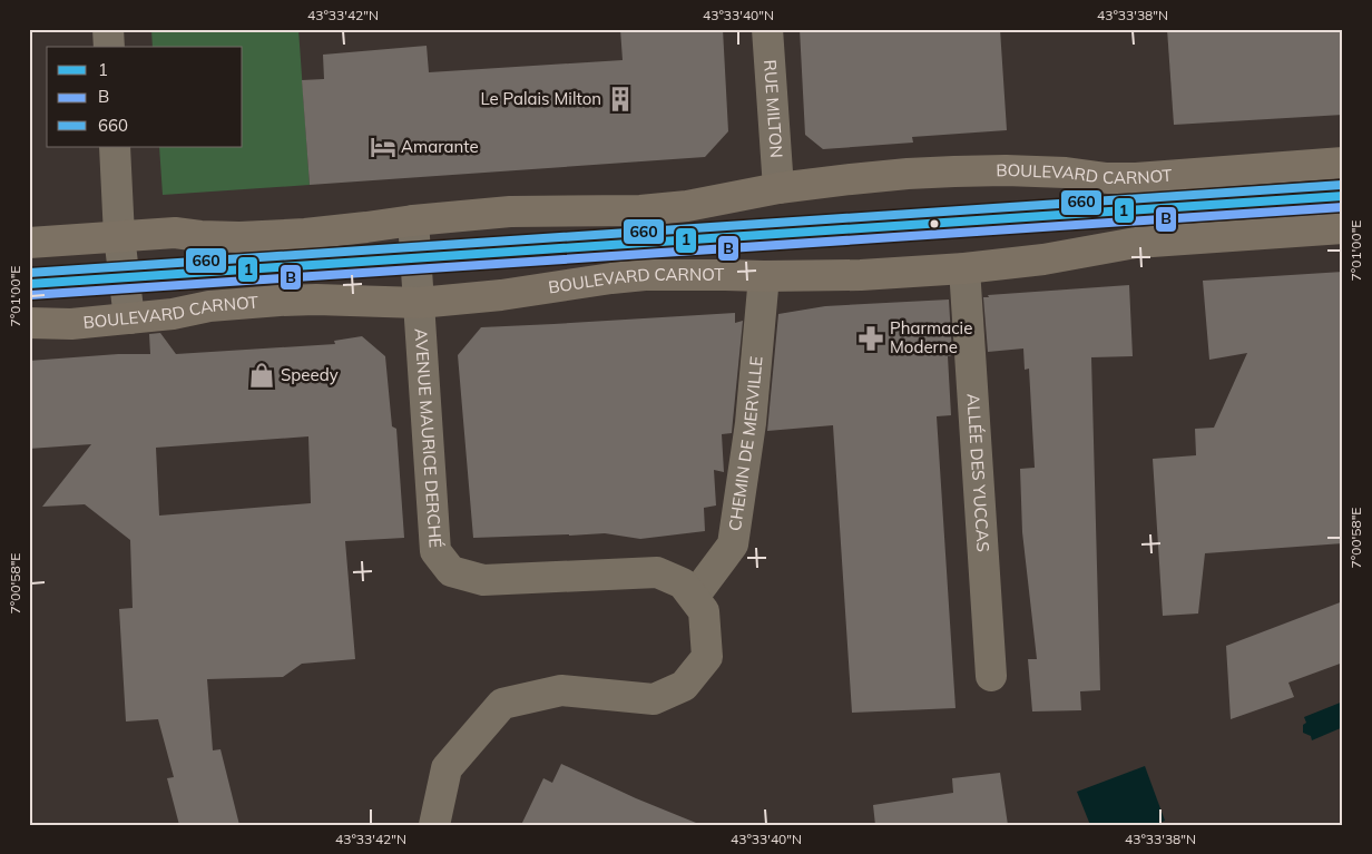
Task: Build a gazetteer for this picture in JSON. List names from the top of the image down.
{
  "streets": {
    "main road": ["BOULEVARD CARNOT"],
    "street": [
      "RUE MILTON",
      "AVENUE MAURICE DERCHÉ",
      "CHEMIN DE MERVILLE",
      "ALLÉE DES YUCCAS"
    ]
  },
  "crossings": [
    ["RUE MILTON", "BOULEVARD CARNOT"],
    ["BOULEVARD CARNOT", "AVENUE MAURICE DERCHÉ"],
    ["BOULEVARD CARNOT", "CHEMIN DE MERVILLE"],
    ["BOULEVARD CARNOT", "ALLÉE DES YUCCAS"],
    ["AVENUE MAURICE DERCHÉ", "CHEMIN DE MERVILLE"]
  ],
  "places": {
    "building": ["Le Palais Milton"],
    "hotel": ["Amarante"],
    "pharmacy": ["Pharmacie Moderne"],
    "shop": ["Speedy"]
  },
  "lines": ["transit line 660", "transit line 1", "transit line B"],
  "legend": ["1", "B", "660"],
  "coordinates": [
    "43°33'42\"N",
    "43°33'40\"N",
    "43°33'38\"N",
    "7°01'00\"E",
    "7°00'58\"E"
  ]
}
